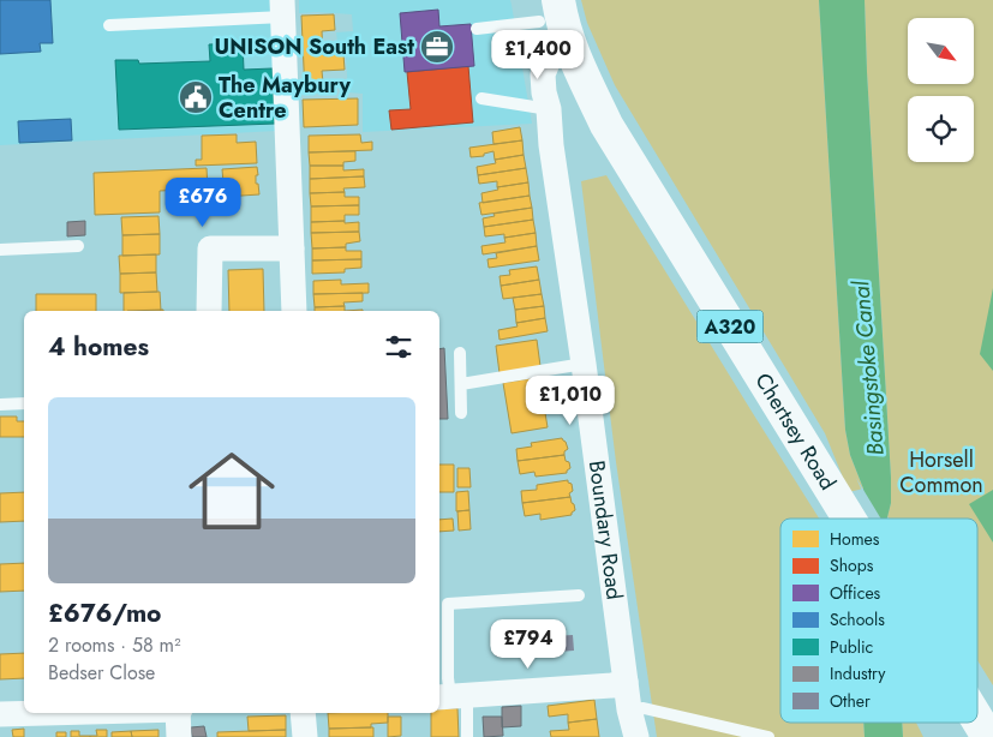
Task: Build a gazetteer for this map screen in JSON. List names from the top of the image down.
{
  "streets": {
    "main road": ["A320", "Chertsey Road"],
    "street": ["Boundary Road"]
  },
  "water": ["Basingstoke Canal"],
  "parks": ["Horsell Common"],
  "places": {
    "office": ["UNISON South East"],
    "public building": ["The Maybury Centre"]
  },
  "legend": [
    "Homes",
    "Shops",
    "Offices",
    "Schools",
    "Public",
    "Industry",
    "Other"
  ],
  "north": "bottom right",
  "page": {
    "price": [
      "£1,400",
      "£676",
      "£1,010",
      "£794"
    ],
    "heading": "4 homes",
    "list": [
      {
        "name": "£676/mo",
        "note": "2 rooms · 58 m² · Bedser Close"
      }
    ]
  }
}
